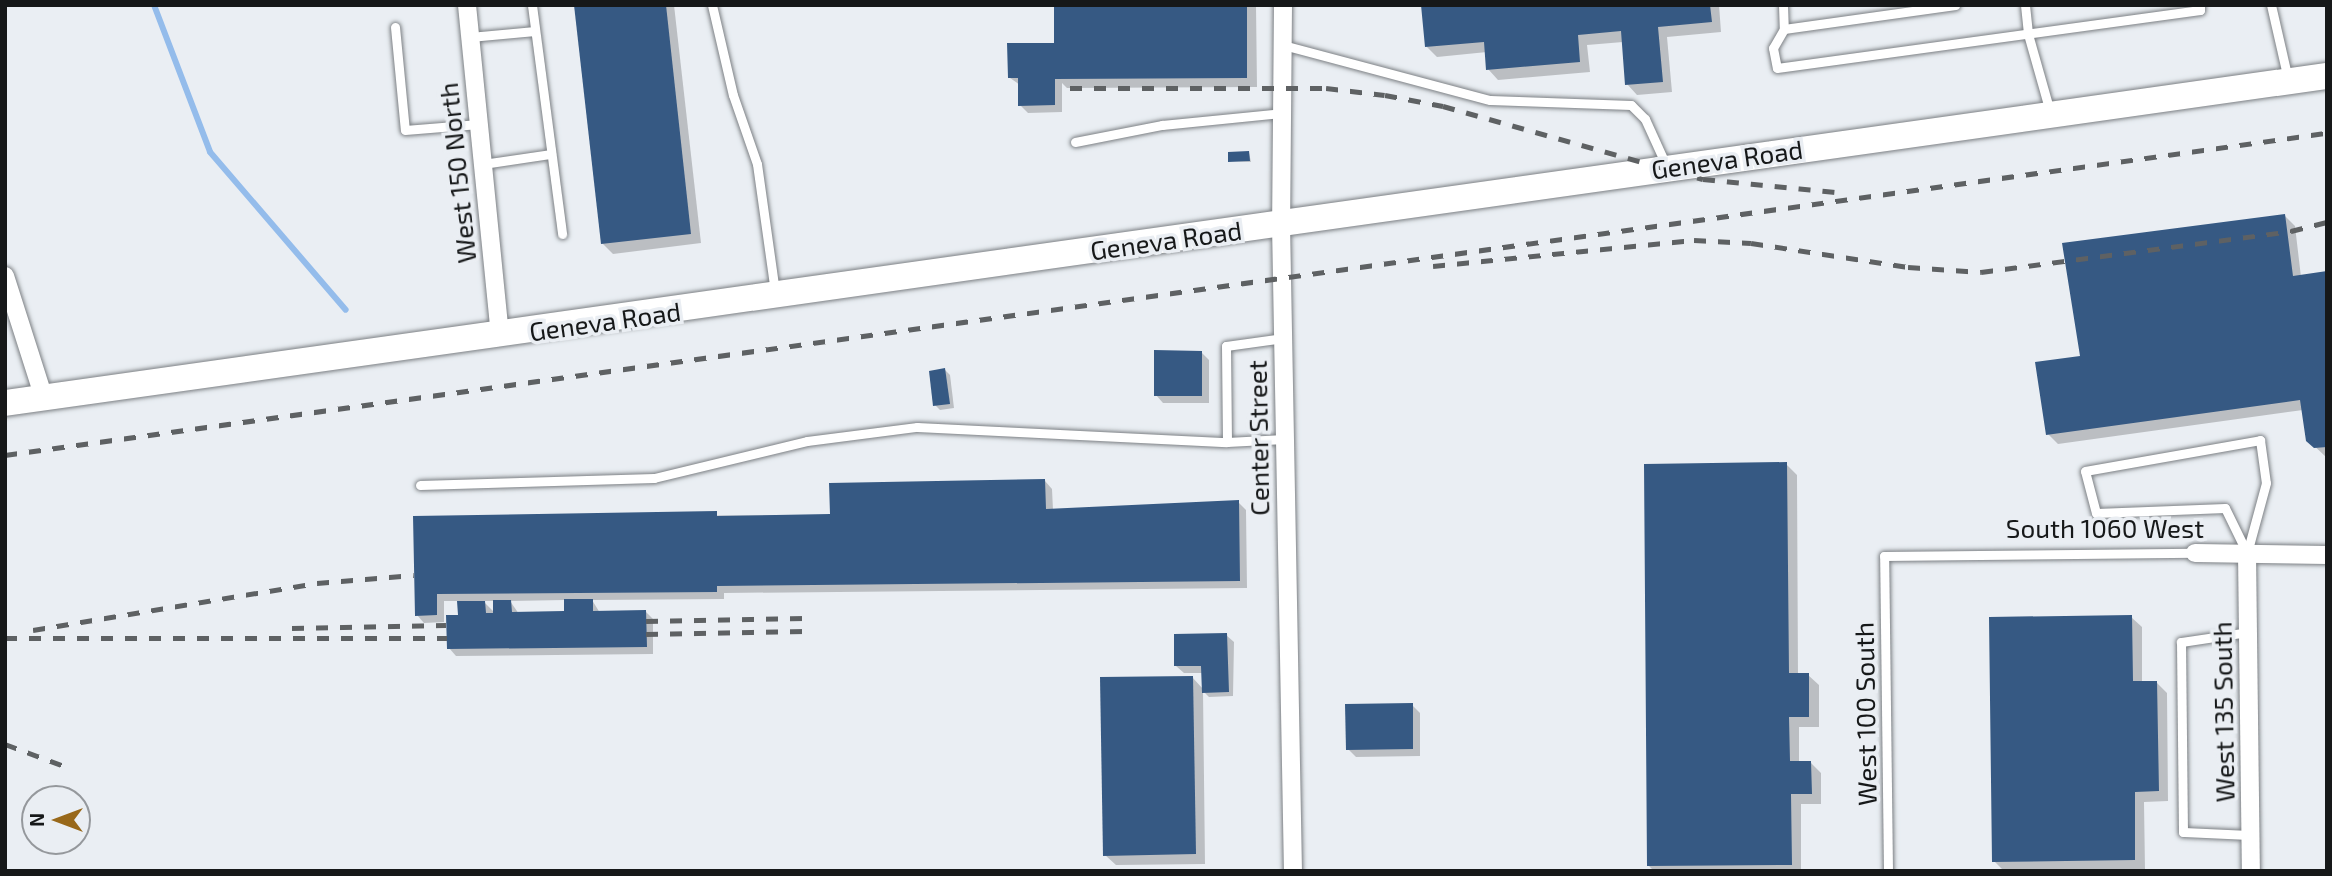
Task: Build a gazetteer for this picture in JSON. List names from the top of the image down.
{
  "streets": {
    "main road": ["Geneva Road"],
    "street": [
      "West 150 North",
      "Center Street",
      "South 1060 West",
      "West 135 South"
    ],
    "lane": ["West 100 South"]
  },
  "crossings": [
    ["Geneva Road", "West 150 North"],
    ["Geneva Road", "Center Street"],
    ["South 1060 West", "West 135 South"],
    ["South 1060 West", "West 100 South"]
  ],
  "north": "left"
}
